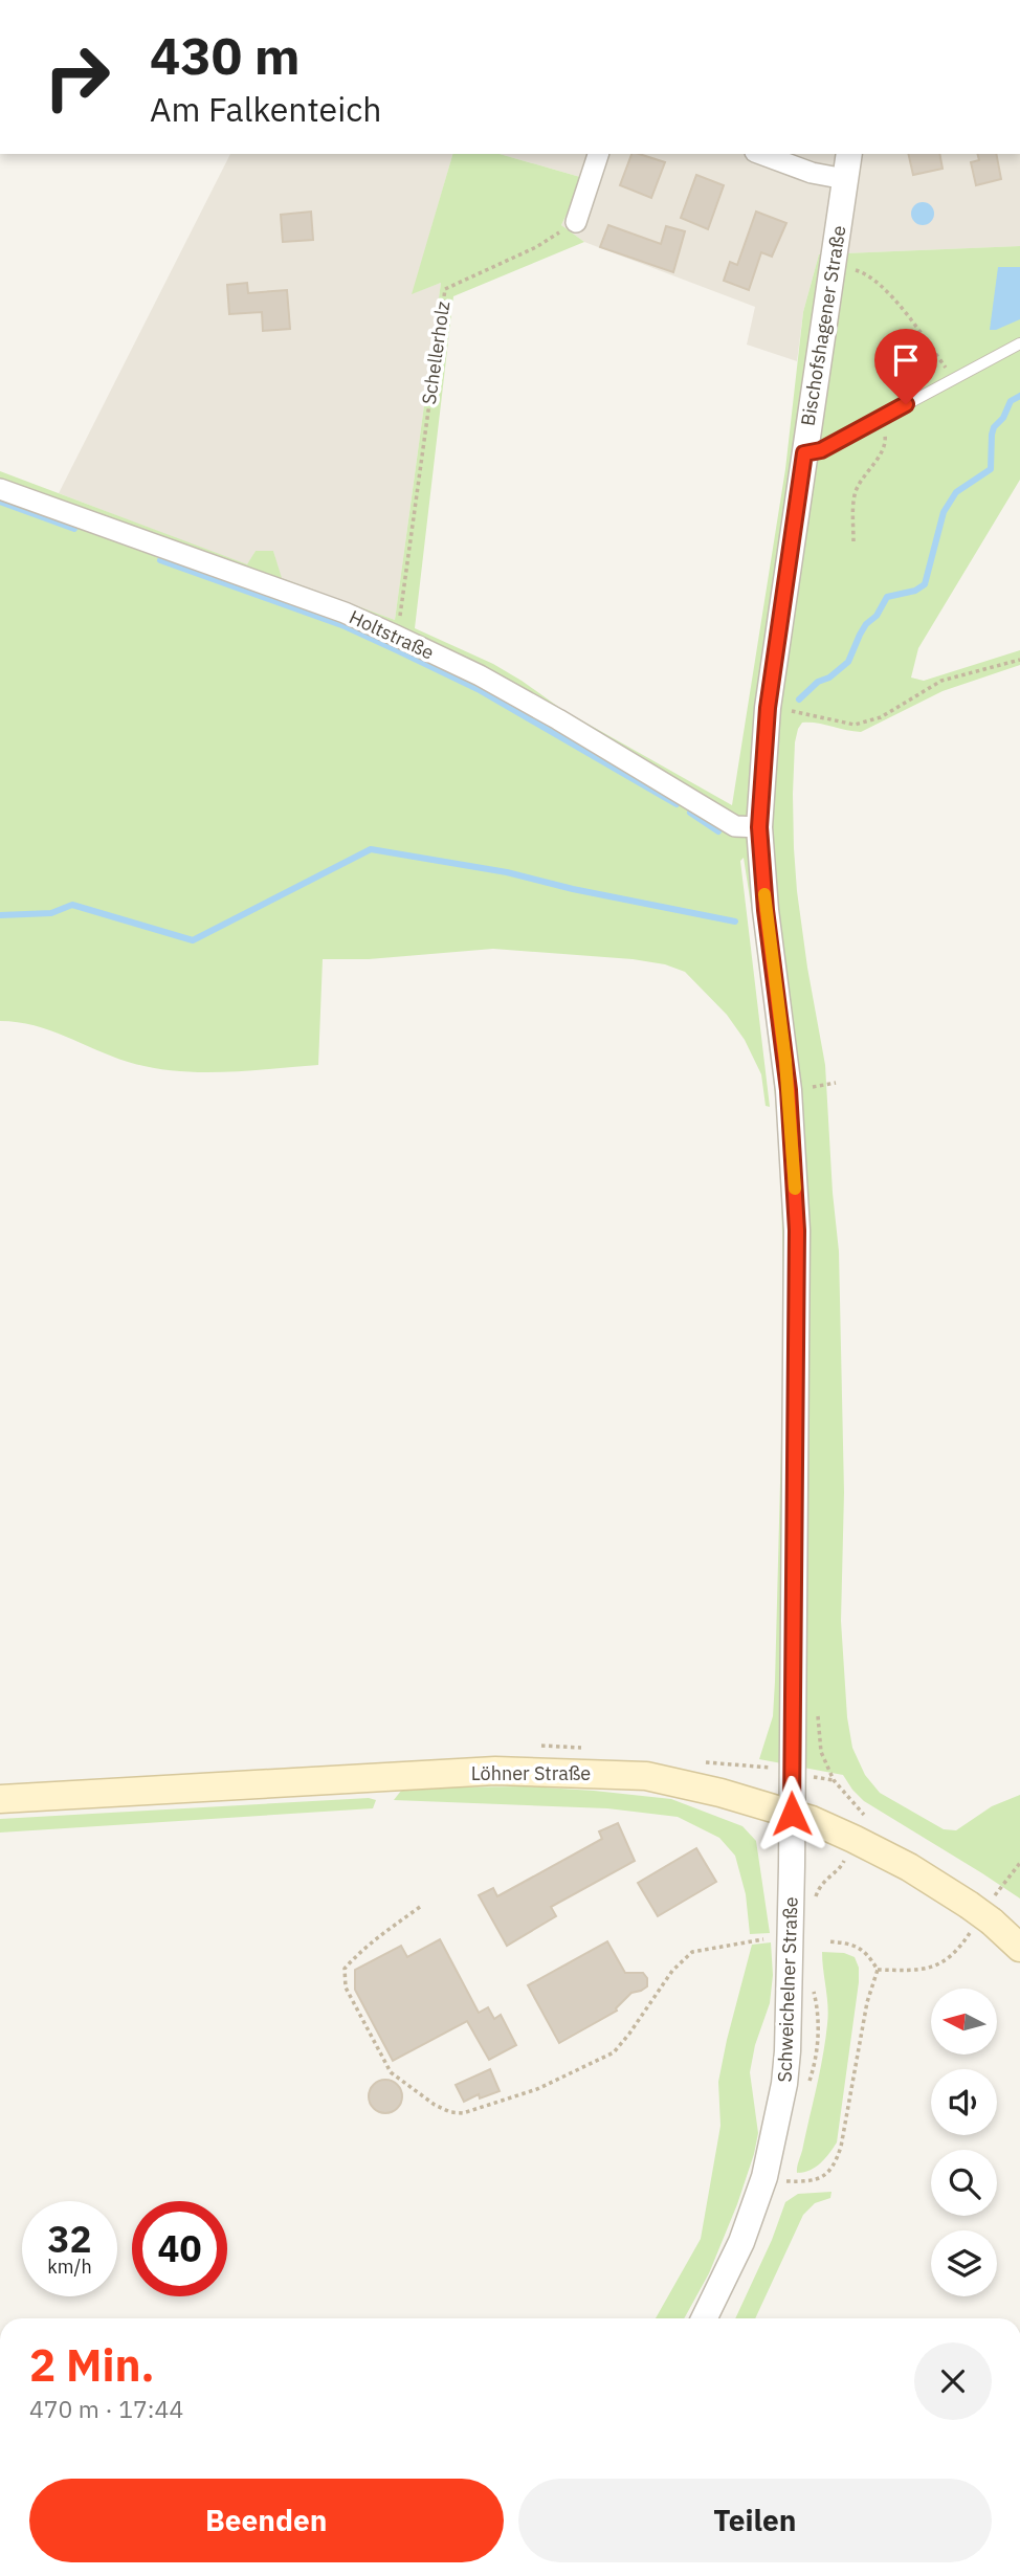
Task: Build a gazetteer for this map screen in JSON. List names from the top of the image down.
{
  "streets": {
    "main road": ["Löhner Straße"],
    "street": ["Bischofshagener Straße", "Holtstraße", "Schweichelner Straße"],
    "path": ["Schellerholz"]
  },
  "crossings": [
    ["Bischofshagener Straße", "Holtstraße"],
    ["Bischofshagener Straße", "Löhner Straße"],
    ["Bischofshagener Straße", "Schweichelner Straße"],
    ["Schellerholz", "Holtstraße"],
    ["Löhner Straße", "Schweichelner Straße"]
  ],
  "north": "left",
  "page": {
    "turn": ["430 m", "Am Falkenteich"],
    "speed": "32 km/h",
    "limit": "40",
    "heading": ["2 Min.", "470 m · 17:44"],
    "buttons": ["Beenden", "Teilen"]
  }
}
